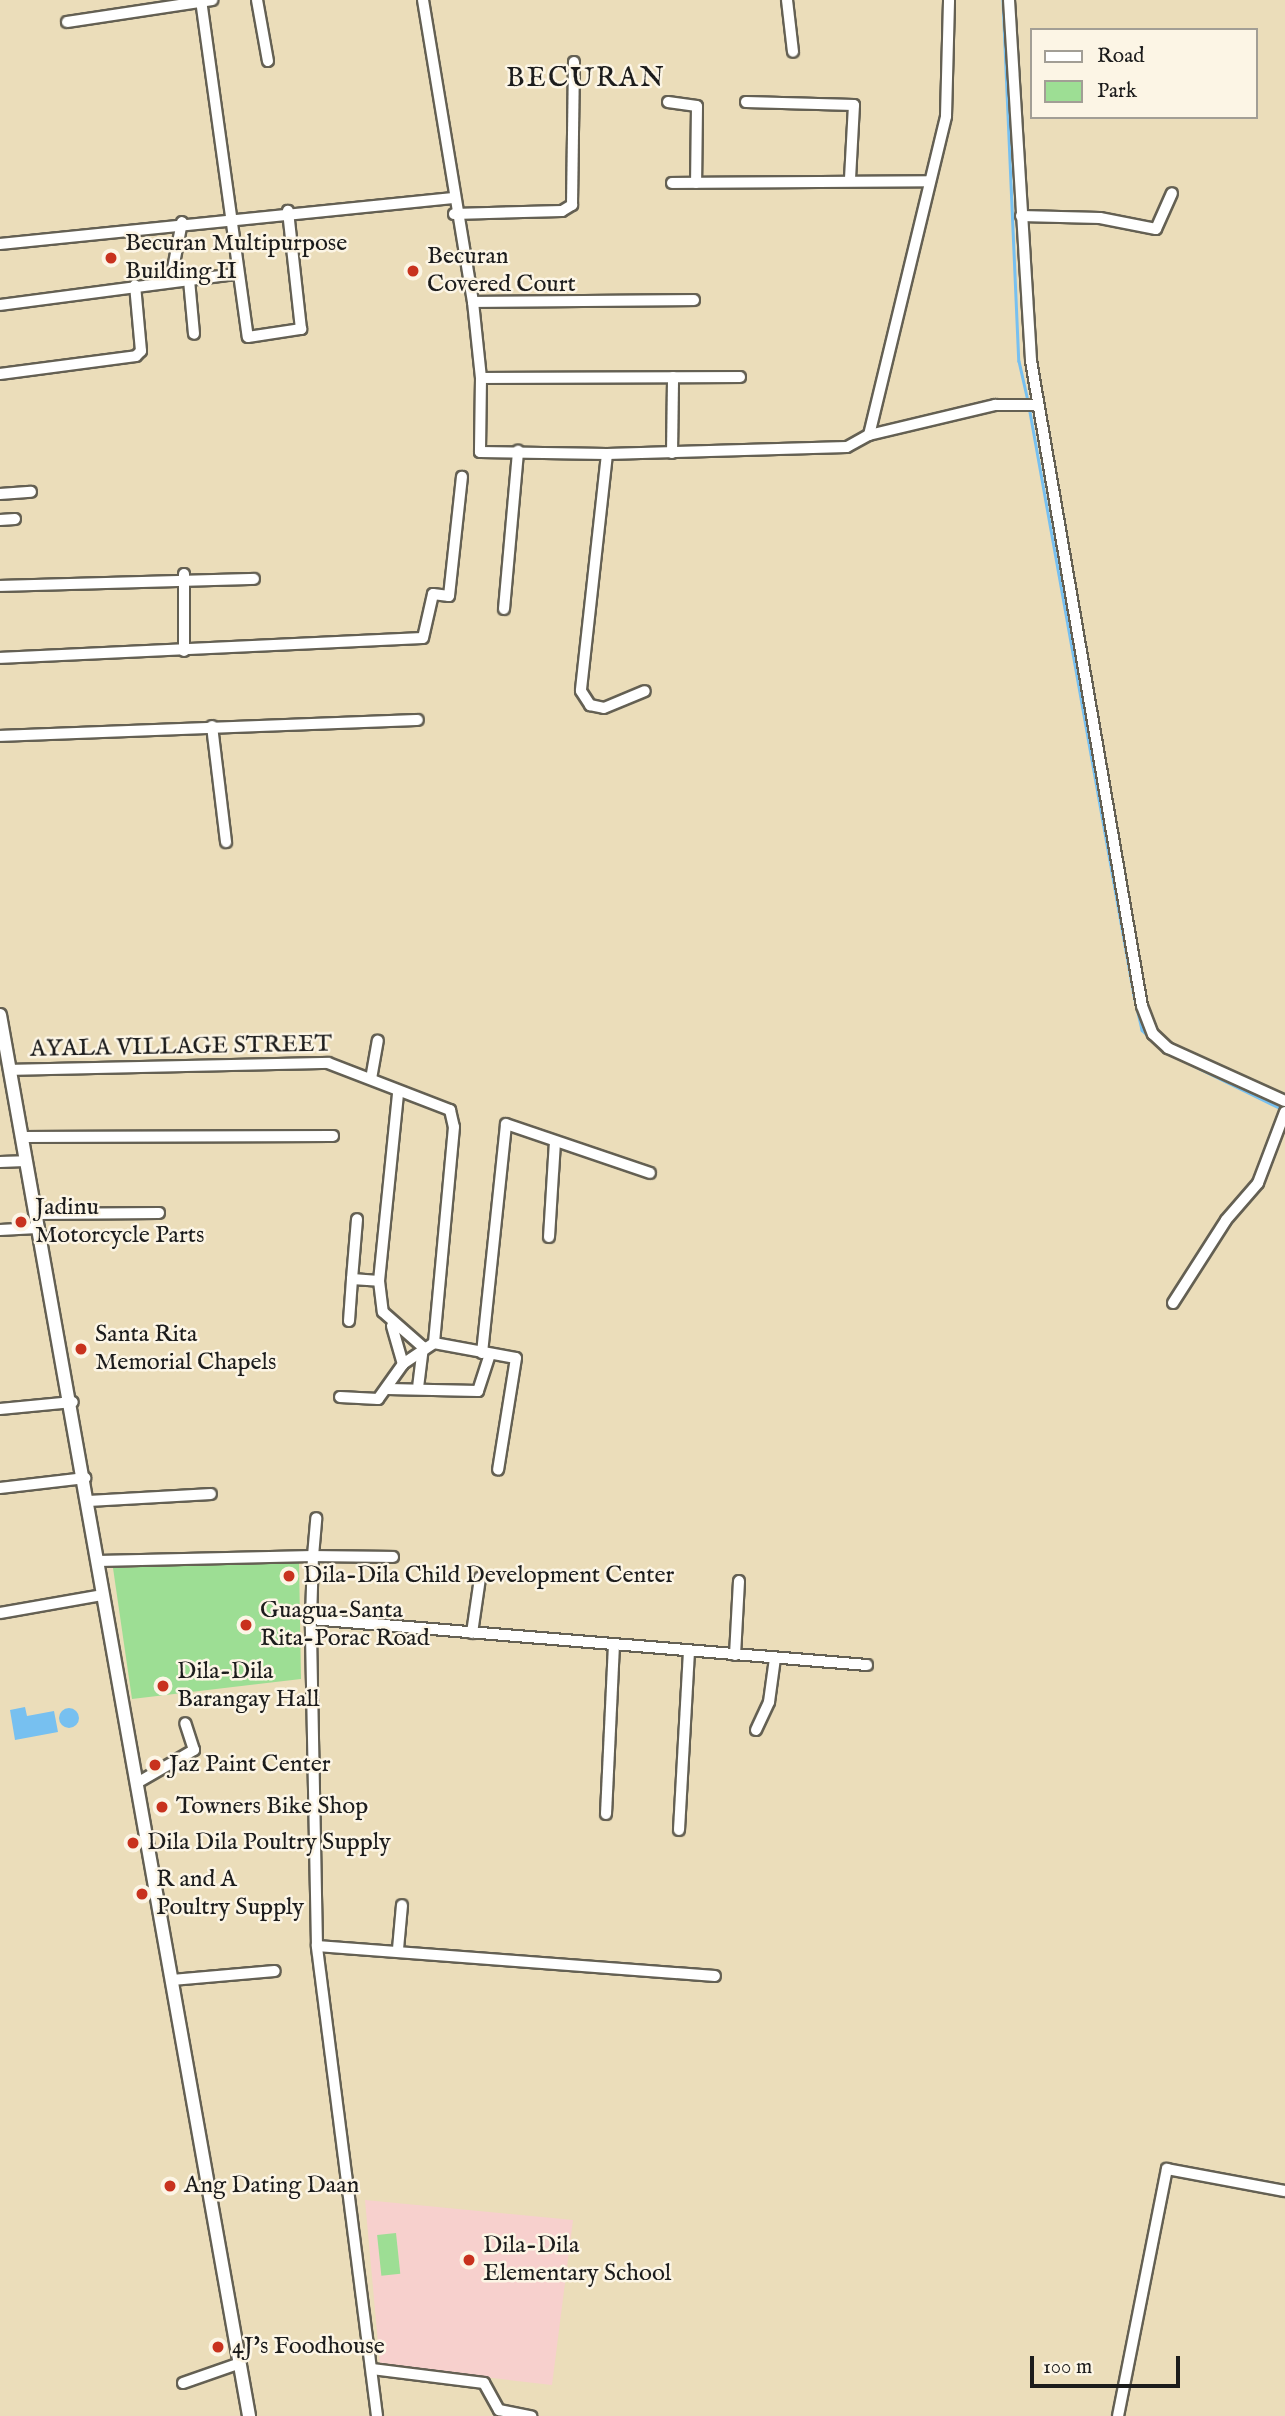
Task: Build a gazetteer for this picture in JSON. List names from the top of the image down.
{
  "streets": {
    "street": ["AYALA VILLAGE STREET"]
  },
  "districts": ["BECURAN"],
  "places": [
    "Becuran Multipurpose Building II",
    "Becuran Covered Court",
    "Jadinu Motorcycle Parts",
    "Santa Rita Memorial Chapels",
    "Dila-Dila Child Development Center",
    "Guagua-Santa Rita-Porac Road",
    "Dila-Dila Barangay Hall",
    "Jaz Paint Center",
    "Towners Bike Shop",
    "Dila Dila Poultry Supply",
    "R and A Poultry Supply",
    "Ang Dating Daan",
    "Dila-Dila Elementary School",
    "4J's Foodhouse"
  ],
  "legend": ["Road", "Park"],
  "scale_bar": "100 m"
}
